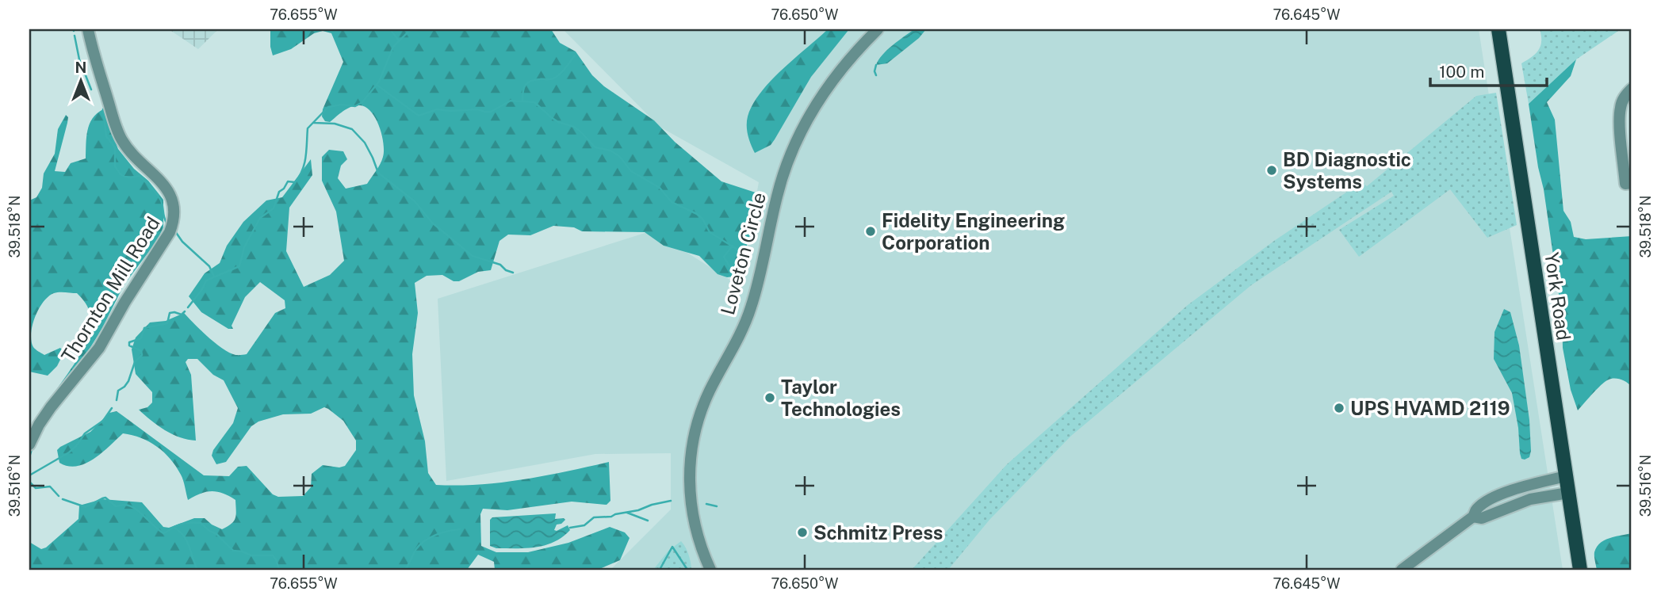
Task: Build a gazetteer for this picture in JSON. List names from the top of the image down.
{
  "streets": {
    "main road": ["York Road"],
    "street": ["Loveton Circle", "Thornton Mill Road"]
  },
  "places": [
    "BD Diagnostic Systems",
    "Fidelity Engineering Corporation",
    "Taylor Technologies",
    "UPS HVAMD 2119",
    "Schmitz Press"
  ],
  "scale_bar": "100 m",
  "north": "top",
  "coordinates": [
    "76.655°W",
    "76.650°W",
    "76.645°W",
    "39.518°N",
    "39.516°N"
  ]
}
